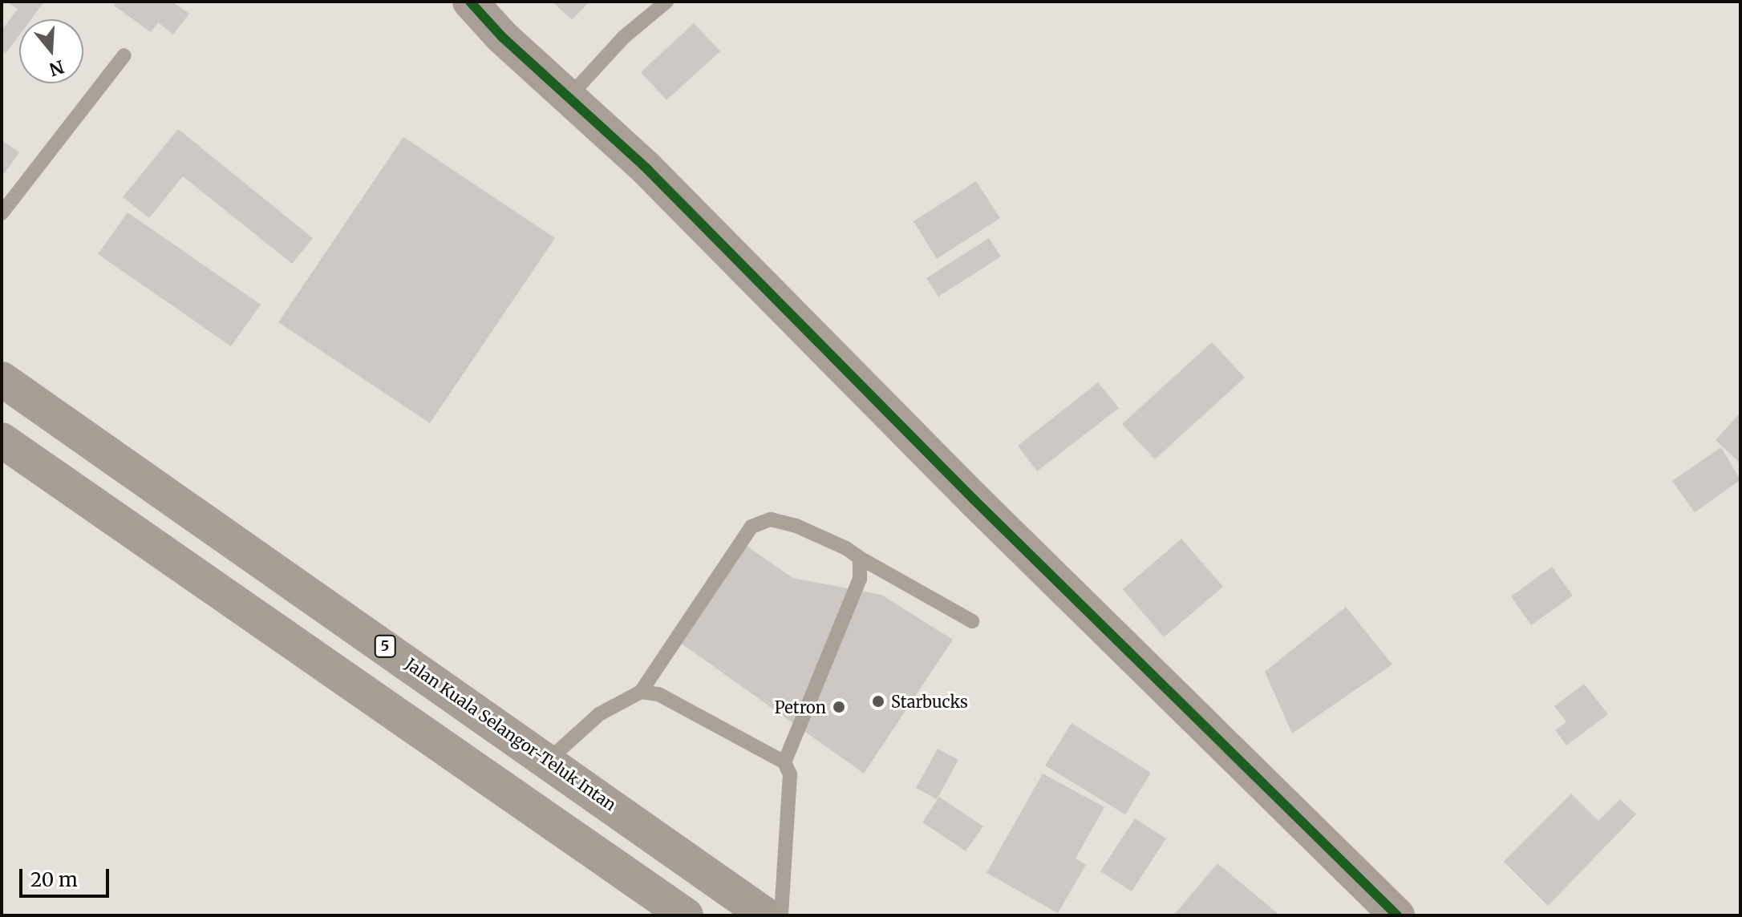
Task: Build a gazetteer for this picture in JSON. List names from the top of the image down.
{
  "streets": {
    "highway": ["5", "Jalan Kuala Selangor-Teluk Intan"]
  },
  "places": ["Starbucks", "Petron"],
  "scale_bar": "20 m",
  "north": "bottom"
}
